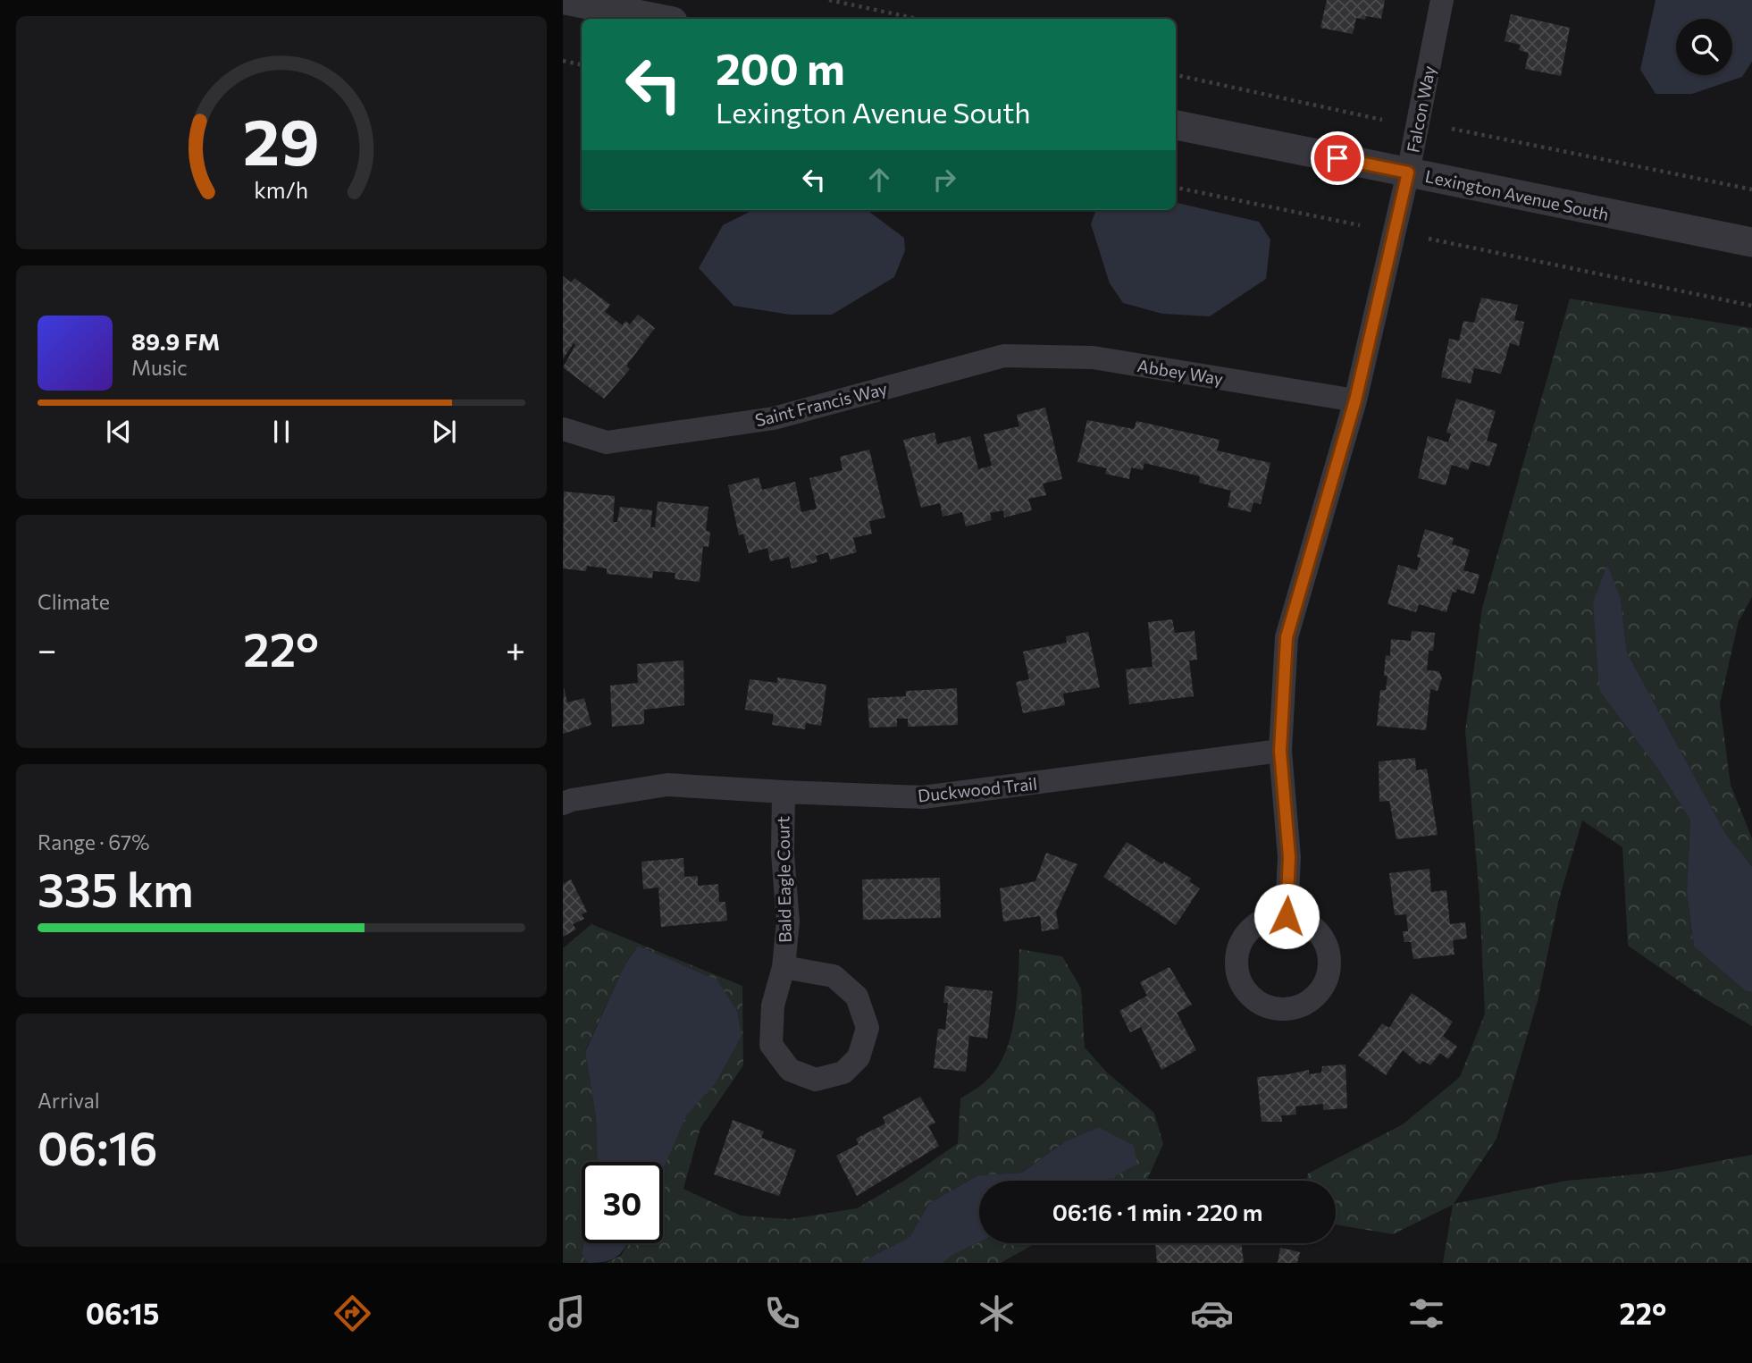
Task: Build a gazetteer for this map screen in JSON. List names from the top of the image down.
{
  "streets": {
    "street": [
      "Falcon Way",
      "Lexington Avenue South",
      "Abbey Way",
      "Saint Francis Way",
      "Duckwood Trail",
      "Bald Eagle Court"
    ]
  },
  "crossings": [
    ["Falcon Way", "Lexington Avenue South"],
    ["Falcon Way", "Abbey Way"],
    ["Falcon Way", "Duckwood Trail"],
    ["Abbey Way", "Saint Francis Way"],
    ["Duckwood Trail", "Bald Eagle Court"]
  ],
  "page": {
    "turn": ["200 m", "Lexington Avenue South"],
    "song": ["89.9 FM", "Music"],
    "tile": [
      "Climate",
      ["Range · 67%", "335 km"],
      ["Arrival", "06:16"]
    ],
    "heat": ["−", "22°", "+"],
    "limit": "30",
    "trip": "06:16 · 1 min · 220 m",
    "tabs": ["06:15", "22°"],
    "gauge": ["29", "km/h"]
  }
}
